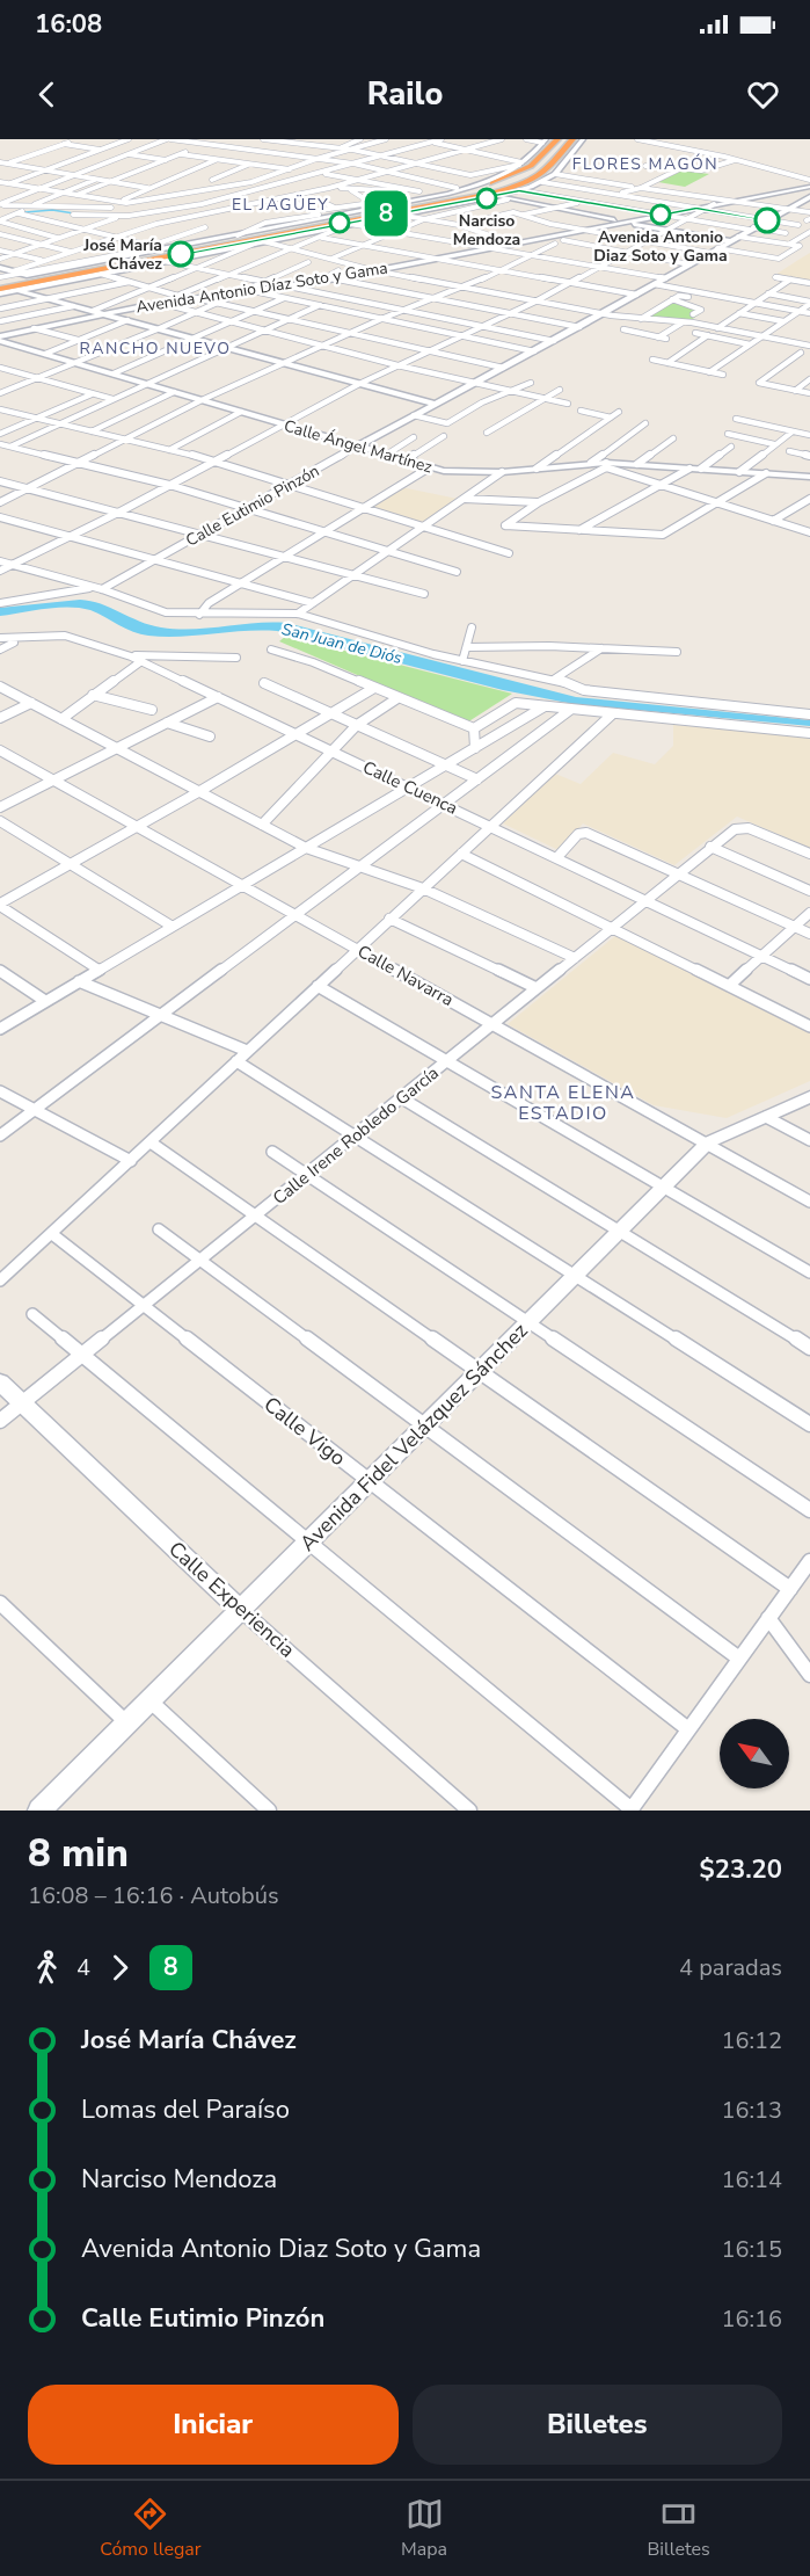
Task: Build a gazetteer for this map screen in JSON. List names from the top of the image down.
{
  "streets": {
    "street": [
      "Avenida Antonio Díaz Soto y Gama",
      "Calle Ángel Martínez",
      "Calle Eutimio Pinzón",
      "Calle Cuenca",
      "Calle Navarra",
      "Calle Irene Robledo García",
      "Calle Vigo",
      "Avenida Fidel Velázquez Sánchez",
      "Calle Experiencia"
    ]
  },
  "crossings": [
    ["Avenida Antonio Díaz Soto y Gama", "Calle Ángel Martínez"],
    ["Calle Ángel Martínez", "Calle Eutimio Pinzón"],
    ["Calle Cuenca", "Calle Irene Robledo García"],
    ["Calle Navarra", "Calle Irene Robledo García"],
    ["Calle Navarra", "Avenida Fidel Velázquez Sánchez"],
    ["Calle Irene Robledo García", "Calle Vigo"],
    ["Calle Irene Robledo García", "Calle Experiencia"],
    ["Calle Vigo", "Avenida Fidel Velázquez Sánchez"],
    ["Avenida Fidel Velázquez Sánchez", "Calle Experiencia"]
  ],
  "districts": [
    "FLORES MAGÓN",
    "EL JAGÜEY",
    "RANCHO NUEVO",
    "SANTA ELENA ESTADIO"
  ],
  "water": ["San Juan de Diós"],
  "places": ["Narciso Mendoza", "Avenida Antonio Diaz Soto y Gama", "José María Chávez"],
  "lines": ["bus line 8"],
  "north": "top left",
  "page": {
    "status": "16:08",
    "header": "Railo",
    "on_map": "8",
    "heading": ["8 min", "16:08 – 16:16 · Autobús", "$23.20"],
    "legs": ["4", "8", "4 paradas"],
    "list": [
      {
        "name": "José María Chávez",
        "value": "16:12"
      },
      {
        "name": "Lomas del Paraíso",
        "value": "16:13"
      },
      {
        "name": "Narciso Mendoza",
        "value": "16:14"
      },
      {
        "name": "Avenida Antonio Diaz Soto y Gama",
        "value": "16:15"
      },
      {
        "name": "Calle Eutimio Pinzón",
        "value": "16:16"
      }
    ],
    "buttons": ["Iniciar", "Billetes"],
    "tabs": ["Cómo llegar", "Mapa", "Billetes"]
  }
}
